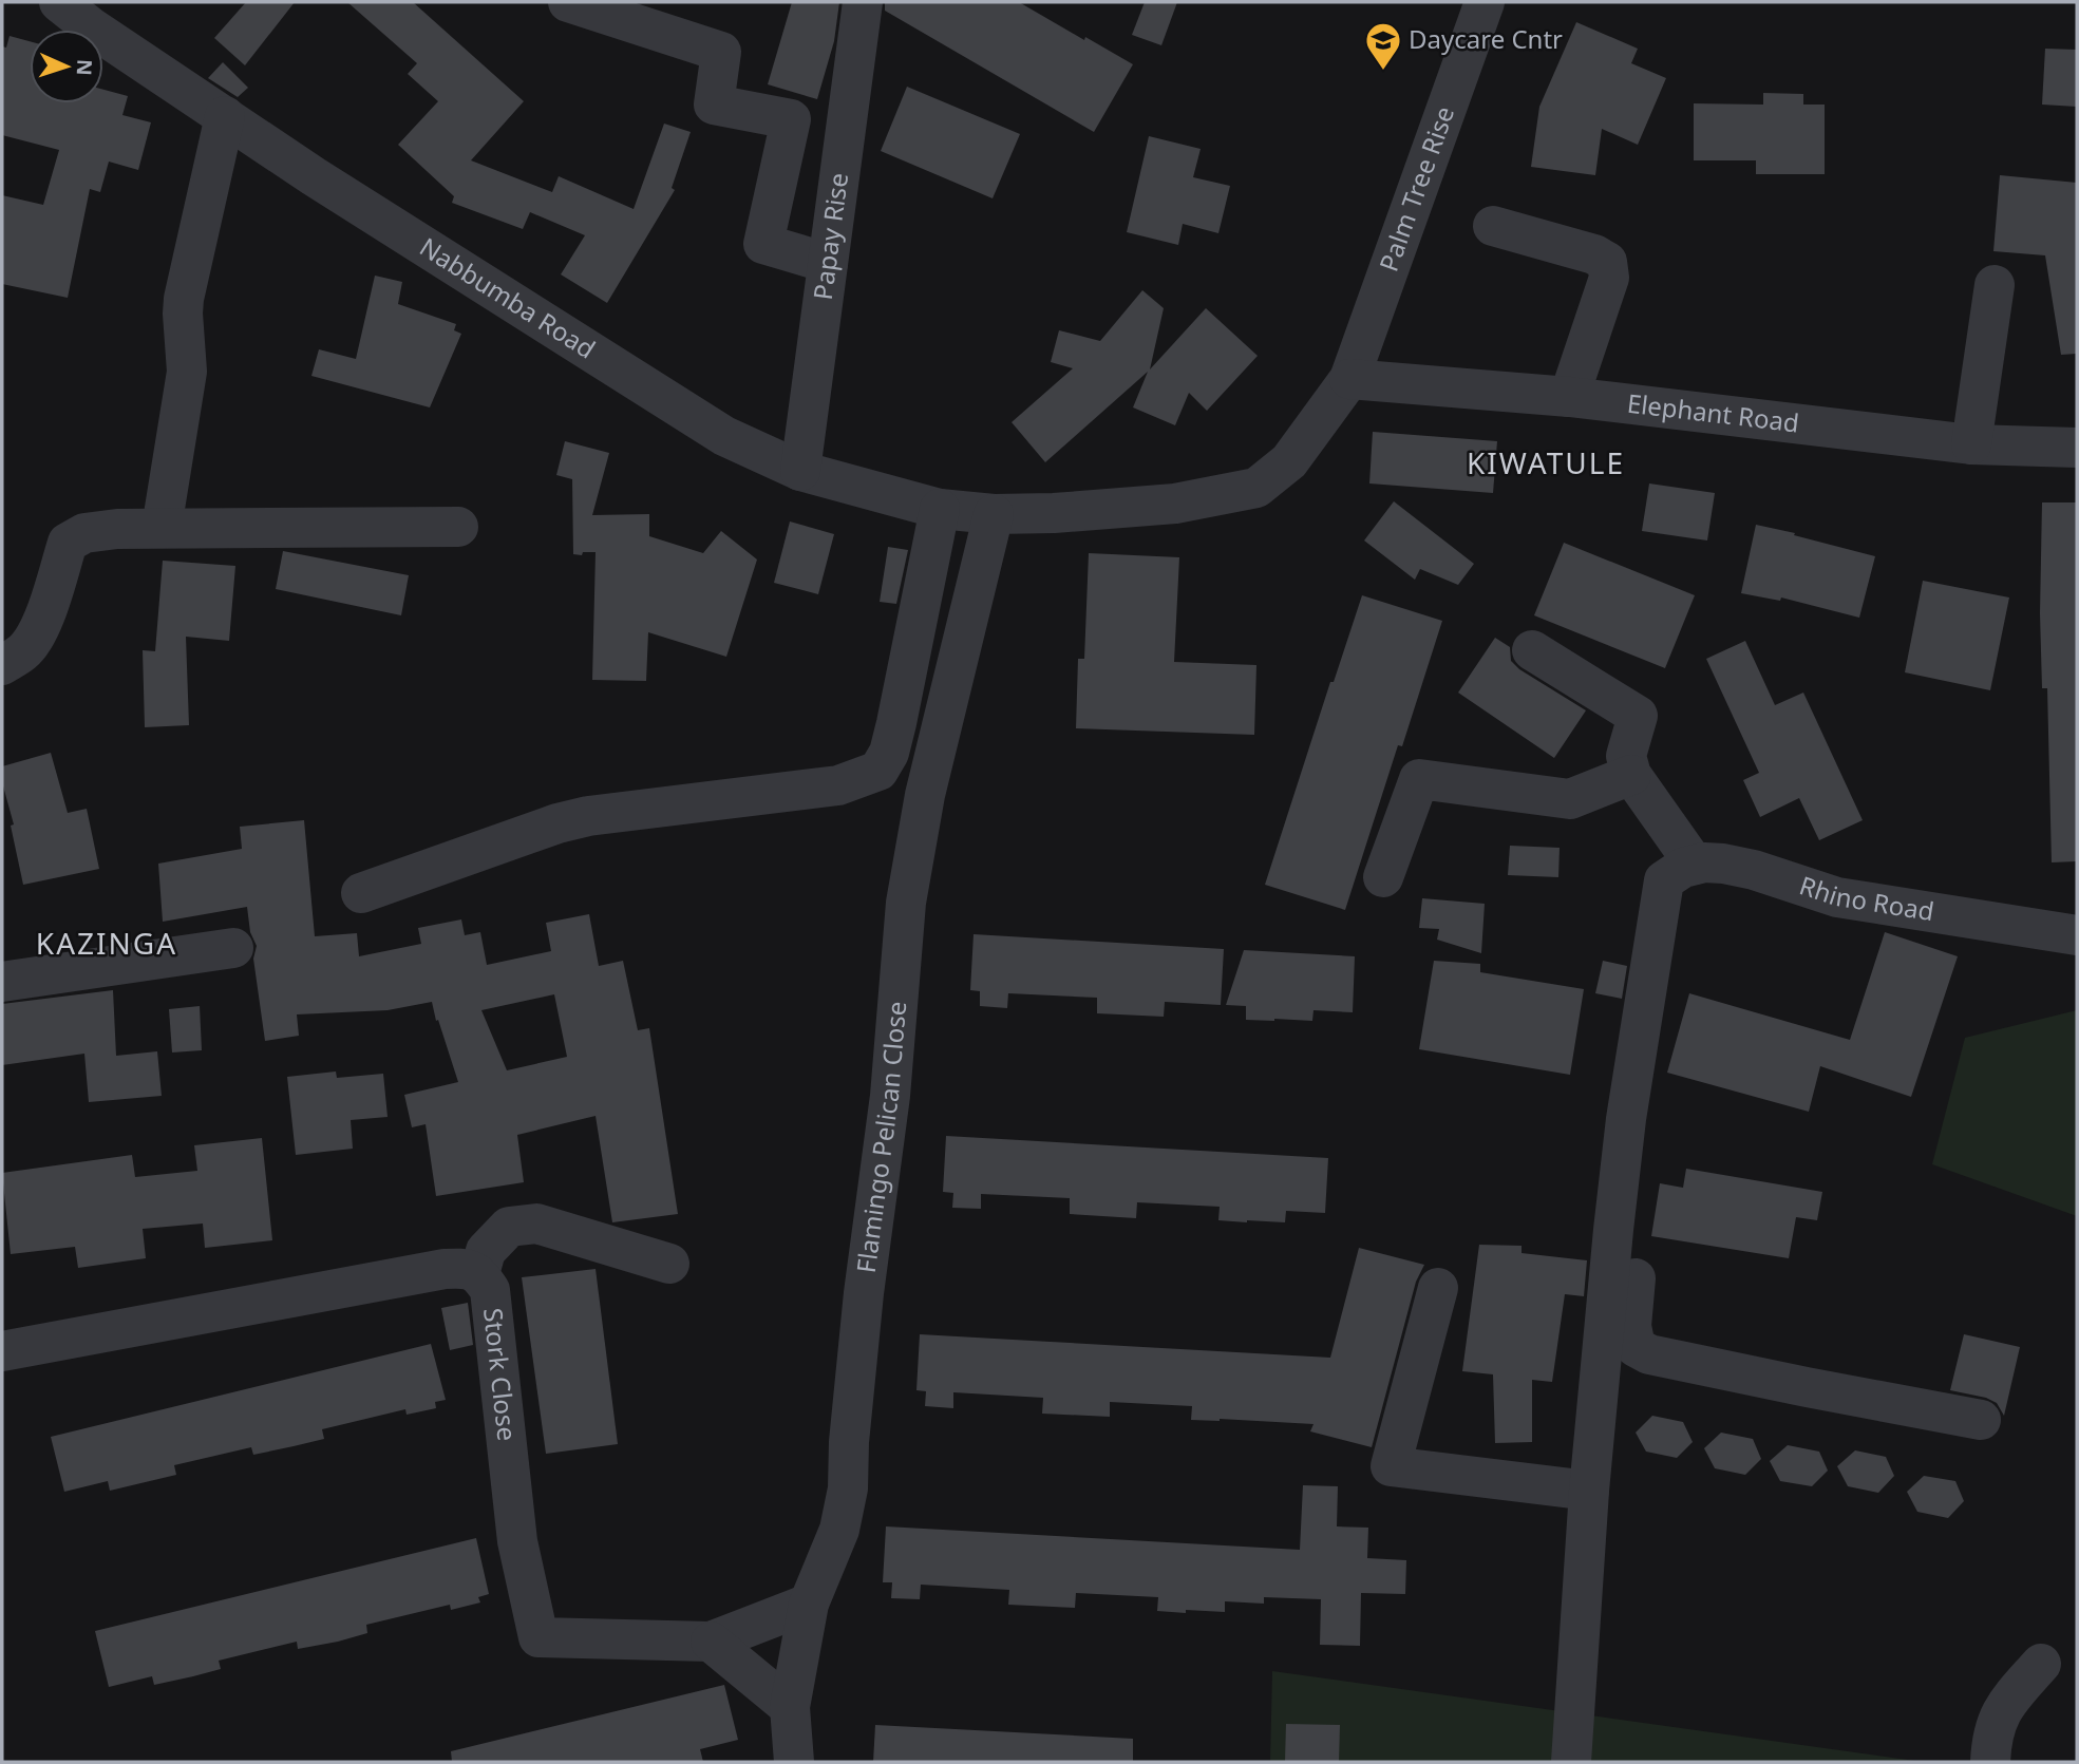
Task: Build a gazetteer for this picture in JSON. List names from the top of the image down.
{
  "streets": {
    "street": [
      "Palm Tree Rise",
      "Papay Rise",
      "Nabbumba Road",
      "Elephant Road",
      "Rhino Road",
      "Flamingo Pelican Close",
      "Stork Close"
    ]
  },
  "crossings": [
    ["Palm Tree Rise", "Nabbumba Road"],
    ["Palm Tree Rise", "Elephant Road"],
    ["Palm Tree Rise", "Flamingo Pelican Close"],
    ["Papay Rise", "Nabbumba Road"],
    ["Nabbumba Road", "Flamingo Pelican Close"],
    ["Flamingo Pelican Close", "Stork Close"]
  ],
  "districts": ["KIWATULE", "KAZINGA"],
  "places": {
    "school or university": ["Daycare Cntr"]
  },
  "north": "right"
}
